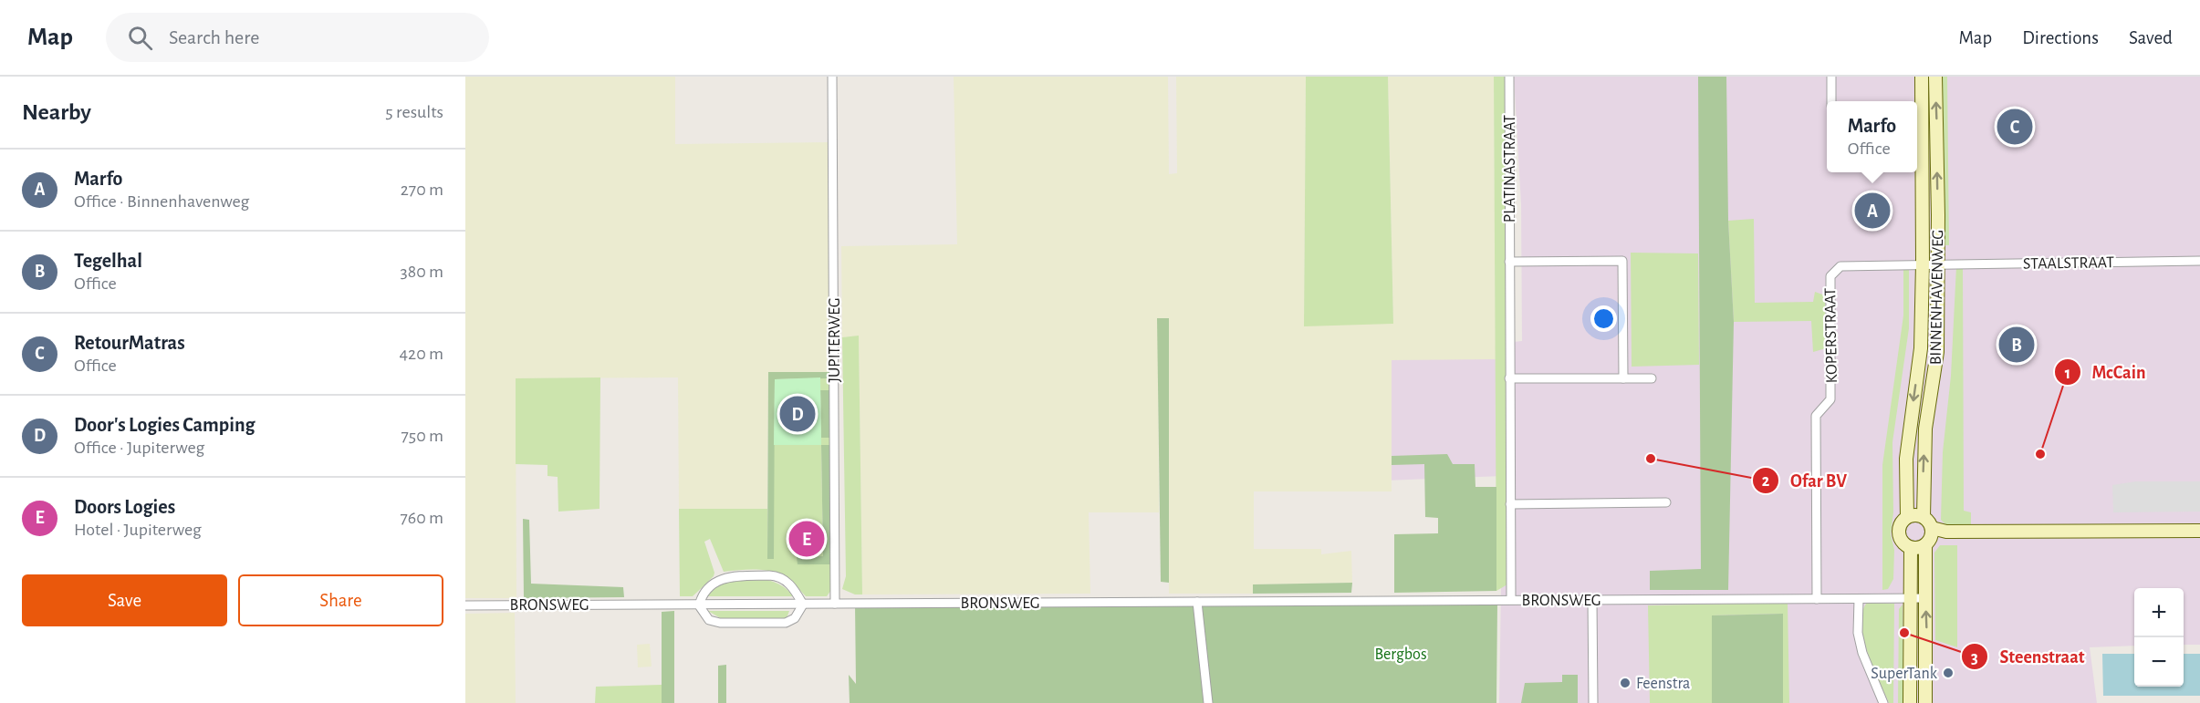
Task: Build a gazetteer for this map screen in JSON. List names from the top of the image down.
{
  "streets": {
    "main road": ["BINNENHAVENWEG"],
    "street": [
      "PLATINASTRAAT",
      "STAALSTRAAT",
      "KOPERSTRAAT",
      "JUPITERWEG",
      "BRONSWEG"
    ]
  },
  "crossings": [
    ["PLATINASTRAAT", "BRONSWEG"],
    ["STAALSTRAAT", "BINNENHAVENWEG"],
    ["STAALSTRAAT", "KOPERSTRAAT"],
    ["BINNENHAVENWEG", "KOPERSTRAAT"],
    ["KOPERSTRAAT", "BRONSWEG"],
    ["JUPITERWEG", "BRONSWEG"]
  ],
  "parks": ["Bergbos"],
  "places": [
    "McCain",
    "Ofar BV",
    "Steenstraat",
    "SuperTank",
    "Feenstra"
  ],
  "page": {
    "header": "Map",
    "search": "Search here",
    "nav": ["Map", "Directions", "Saved"],
    "heading": ["Nearby", "5 results"],
    "popup": ["Marfo", "Office"],
    "pins": [
      "C",
      "A",
      "B",
      "D",
      "E"
    ],
    "list": [
      {
        "mark": "A",
        "name": "Marfo",
        "note": "Office · Binnenhavenweg",
        "value": "270 m"
      },
      {
        "mark": "B",
        "name": "Tegelhal",
        "note": "Office",
        "value": "380 m"
      },
      {
        "mark": "C",
        "name": "RetourMatras",
        "note": "Office",
        "value": "420 m"
      },
      {
        "mark": "D",
        "name": "Door's Logies Camping",
        "note": "Office · Jupiterweg",
        "value": "750 m"
      },
      {
        "mark": "E",
        "name": "Doors Logies",
        "note": "Hotel · Jupiterweg",
        "value": "760 m"
      }
    ],
    "buttons": ["Save", "Share"],
    "map_buttons": ["+", "−"]
  }
}
